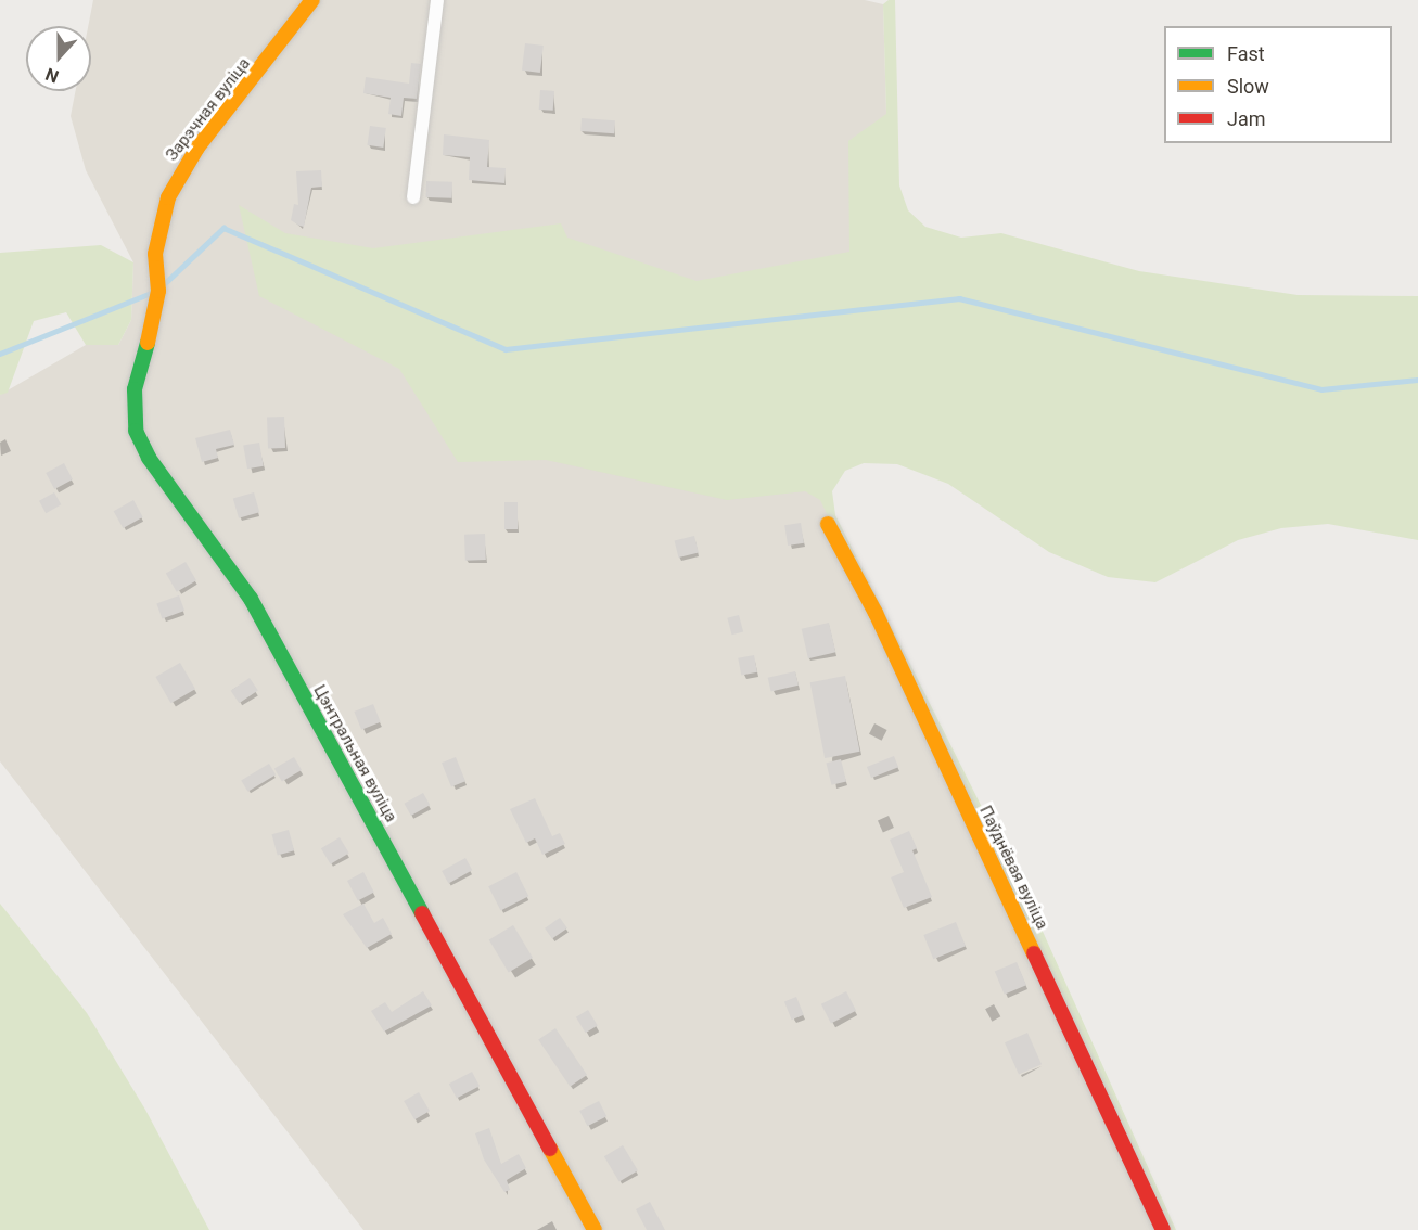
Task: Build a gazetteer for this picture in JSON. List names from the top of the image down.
{
  "streets": {
    "street": ["Зарэчная вуліца", "Цэнтральная вуліца", "Паўднёвая вуліца"]
  },
  "crossings": [
    ["Зарэчная вуліца", "Цэнтральная вуліца"]
  ],
  "legend": ["Fast", "Slow", "Jam"],
  "north": "bottom"
}
